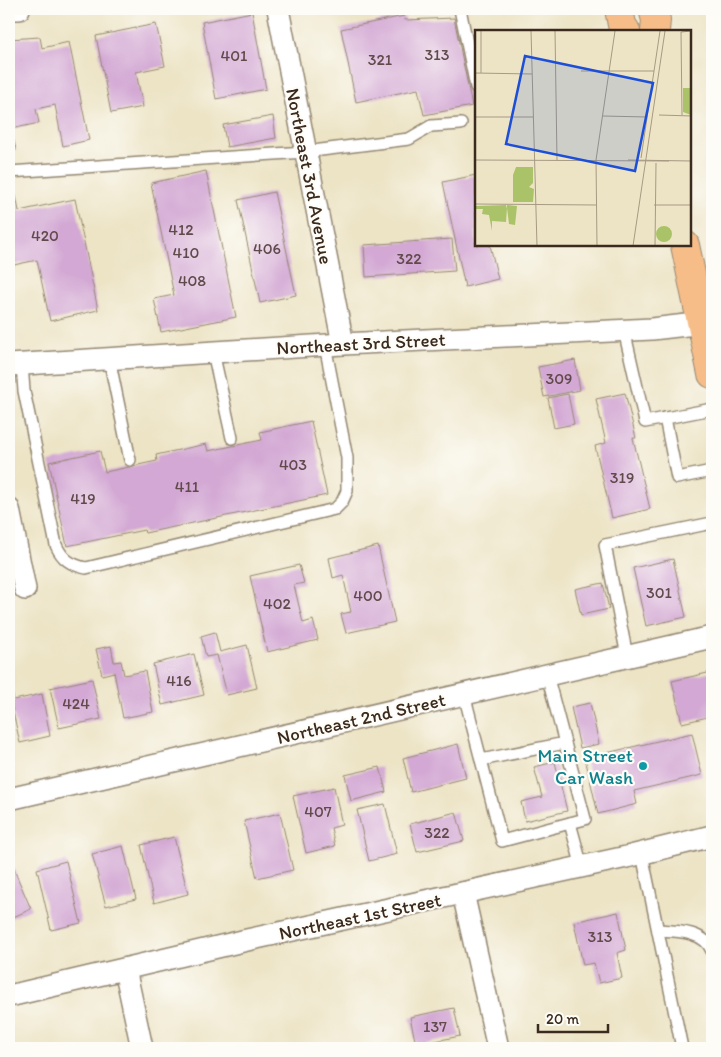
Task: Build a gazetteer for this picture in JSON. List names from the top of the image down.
{
  "streets": {
    "street": [
      "Northeast 3rd Avenue",
      "Northeast 3rd Street",
      "Northeast 2nd Street",
      "Northeast 1st Street"
    ]
  },
  "crossings": [
    ["Northeast 3rd Avenue", "Northeast 3rd Street"]
  ],
  "places": ["Main Street Car Wash"],
  "house_numbers": [
    "313",
    "401",
    "321",
    "412",
    "420",
    "406",
    "410",
    "322",
    "408",
    "309",
    "403",
    "319",
    "411",
    "419",
    "301",
    "400",
    "402",
    "416",
    "424",
    "407",
    "322",
    "313",
    "137"
  ],
  "scale_bar": "20 m"
}
